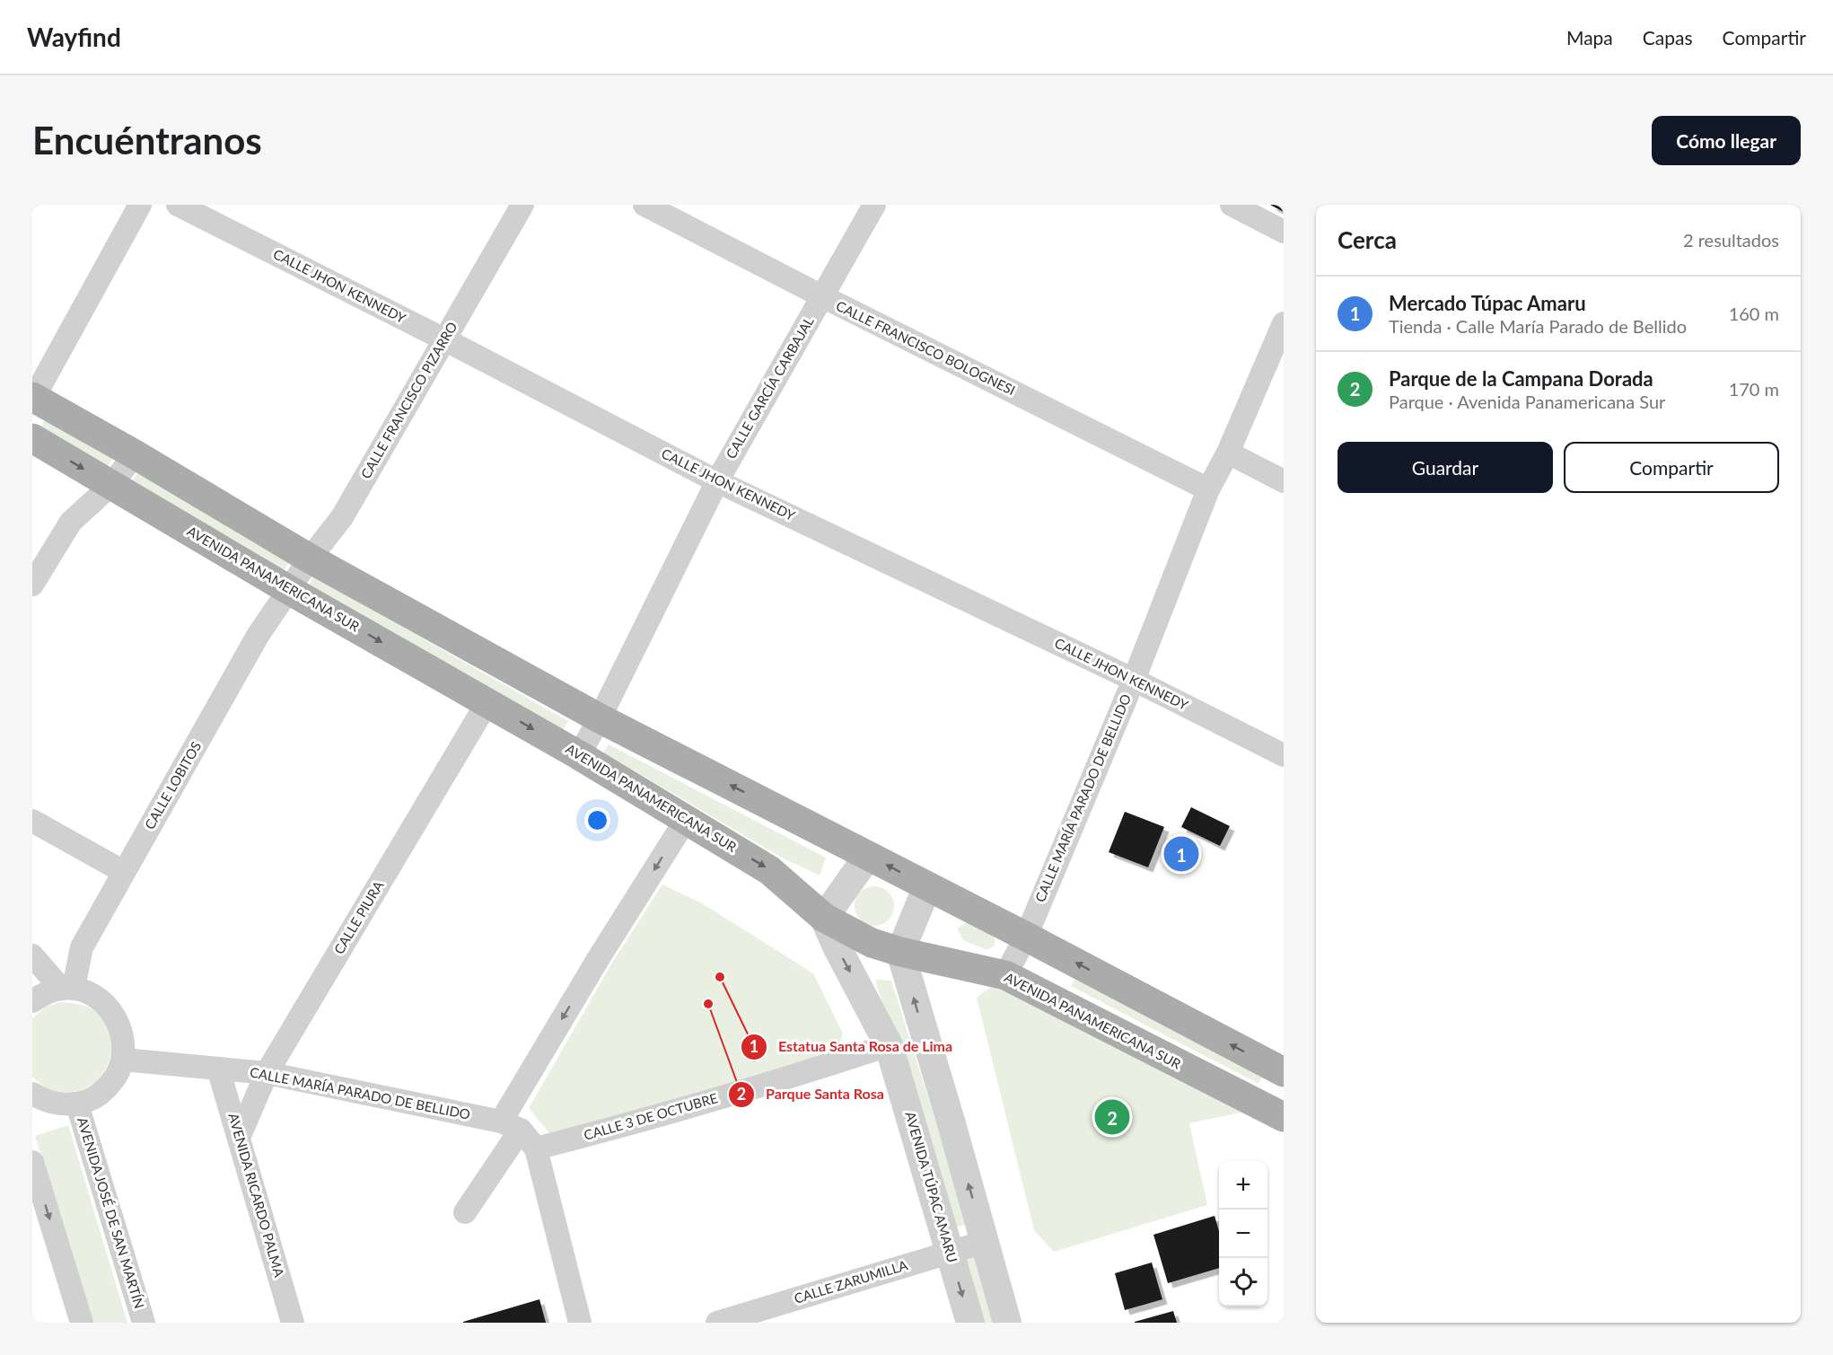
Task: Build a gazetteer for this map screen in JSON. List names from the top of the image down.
{
  "streets": {
    "main road": ["AVENIDA PANAMERICANA SUR"],
    "street": [
      "CALLE JHON KENNEDY",
      "CALLE FRANCISCO BOLOGNESI",
      "CALLE GARCÍA CARBAJAL",
      "CALLE FRANCISCO PIZARRO",
      "CALLE LOBITOS",
      "CALLE MARÍA PARADO DE BELLIDO",
      "CALLE PIURA",
      "CALLE 3 DE OCTUBRE",
      "AVENIDA TÚPAC AMARU",
      "AVENIDA RICARDO PALMA",
      "AVENIDA JOSÉ DE SAN MARTÍN",
      "CALLE ZARUMILLA"
    ]
  },
  "crossings": [
    ["CALLE JHON KENNEDY", "CALLE GARCÍA CARBAJAL"],
    ["CALLE JHON KENNEDY", "CALLE FRANCISCO PIZARRO"],
    ["CALLE JHON KENNEDY", "CALLE MARÍA PARADO DE BELLIDO"],
    ["CALLE FRANCISCO BOLOGNESI", "CALLE GARCÍA CARBAJAL"],
    ["CALLE FRANCISCO BOLOGNESI", "CALLE MARÍA PARADO DE BELLIDO"],
    ["CALLE GARCÍA CARBAJAL", "AVENIDA PANAMERICANA SUR"],
    ["CALLE FRANCISCO PIZARRO", "AVENIDA PANAMERICANA SUR"],
    ["CALLE FRANCISCO PIZARRO", "CALLE LOBITOS"],
    ["AVENIDA PANAMERICANA SUR", "CALLE LOBITOS"],
    ["AVENIDA PANAMERICANA SUR", "CALLE MARÍA PARADO DE BELLIDO"],
    ["AVENIDA PANAMERICANA SUR", "CALLE PIURA"],
    ["AVENIDA PANAMERICANA SUR", "AVENIDA TÚPAC AMARU"],
    ["CALLE MARÍA PARADO DE BELLIDO", "CALLE PIURA"],
    ["CALLE MARÍA PARADO DE BELLIDO", "AVENIDA RICARDO PALMA"],
    ["CALLE MARÍA PARADO DE BELLIDO", "AVENIDA JOSÉ DE SAN MARTÍN"],
    ["CALLE PIURA", "AVENIDA RICARDO PALMA"],
    ["CALLE 3 DE OCTUBRE", "AVENIDA TÚPAC AMARU"],
    ["AVENIDA TÚPAC AMARU", "CALLE ZARUMILLA"]
  ],
  "places": ["Estatua Santa Rosa de Lima", "Parque Santa Rosa"],
  "page": {
    "header": "Wayfind",
    "nav": ["Mapa", "Capas", "Compartir"],
    "buttons": [
      "Cómo llegar",
      ["Guardar", "Compartir"]
    ],
    "title": "Encuéntranos",
    "heading": ["Cerca", "2 resultados"],
    "list": [
      {
        "mark": "1",
        "name": "Mercado Túpac Amaru",
        "note": "Tienda · Calle María Parado de Bellido",
        "value": "160 m"
      },
      {
        "mark": "2",
        "name": "Parque de la Campana Dorada",
        "note": "Parque · Avenida Panamericana Sur",
        "value": "170 m"
      }
    ],
    "pins": ["1", "2"],
    "map_buttons": ["+", "−"]
  }
}
